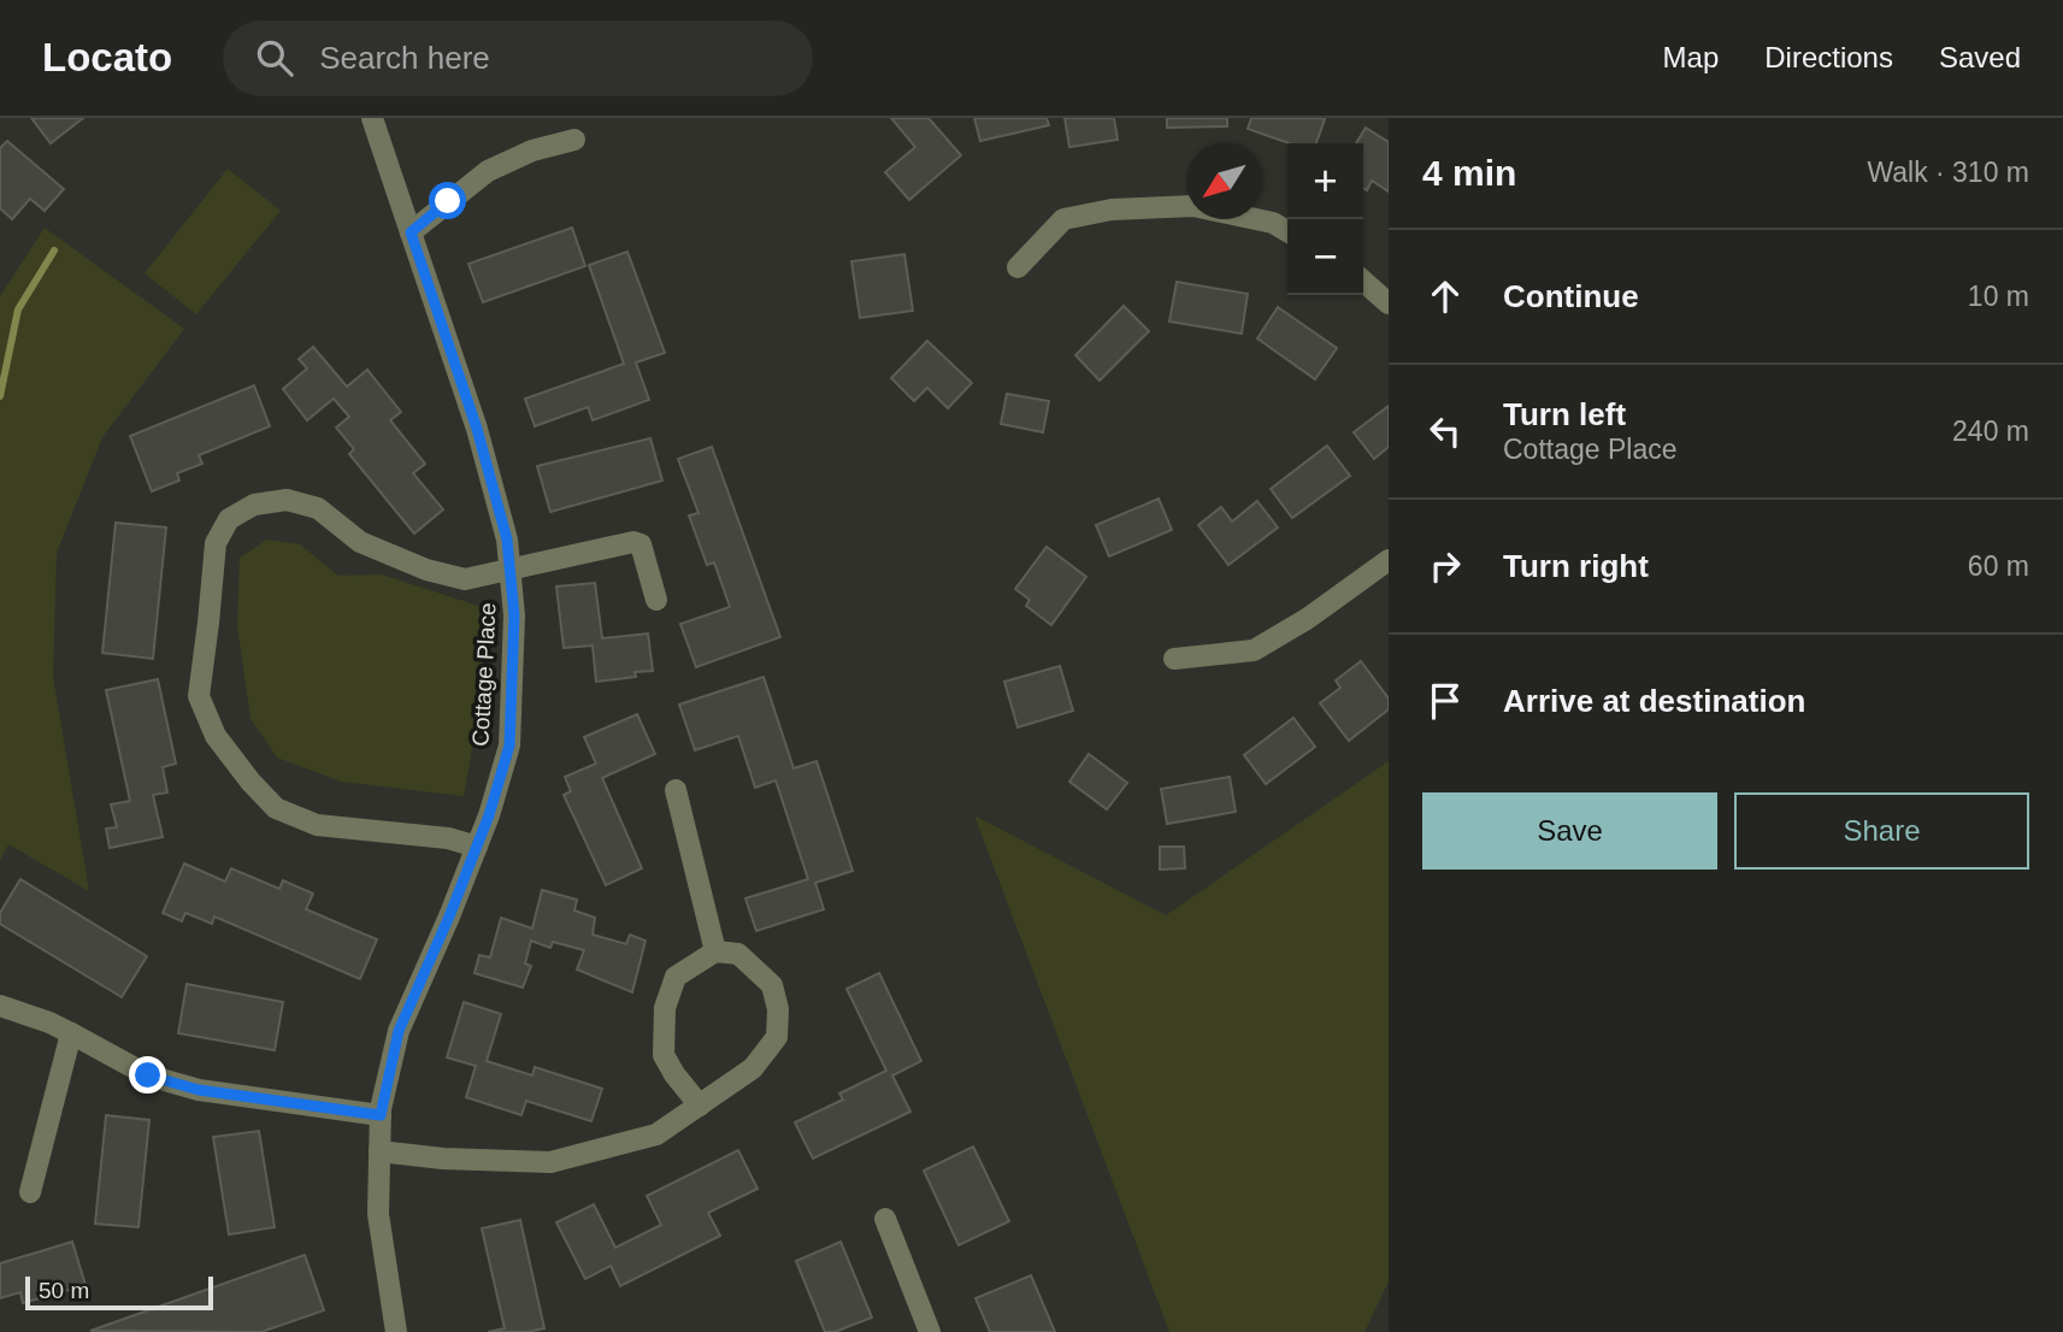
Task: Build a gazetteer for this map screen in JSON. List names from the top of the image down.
{
  "streets": {
    "street": ["Cottage Place"]
  },
  "scale_bar": "50 m",
  "north": "bottom left",
  "page": {
    "header": "Locato",
    "search": "Search here",
    "nav": ["Map", "Directions", "Saved"],
    "heading": ["4 min", "Walk · 310 m"],
    "map_buttons": ["+", "−"],
    "list": [
      ["Continue", "10 m"],
      ["Turn left", "Cottage Place", "240 m"],
      ["Turn right", "60 m"],
      "Arrive at destination"
    ],
    "buttons": ["Save", "Share"],
    "scale": "50 m"
  }
}
